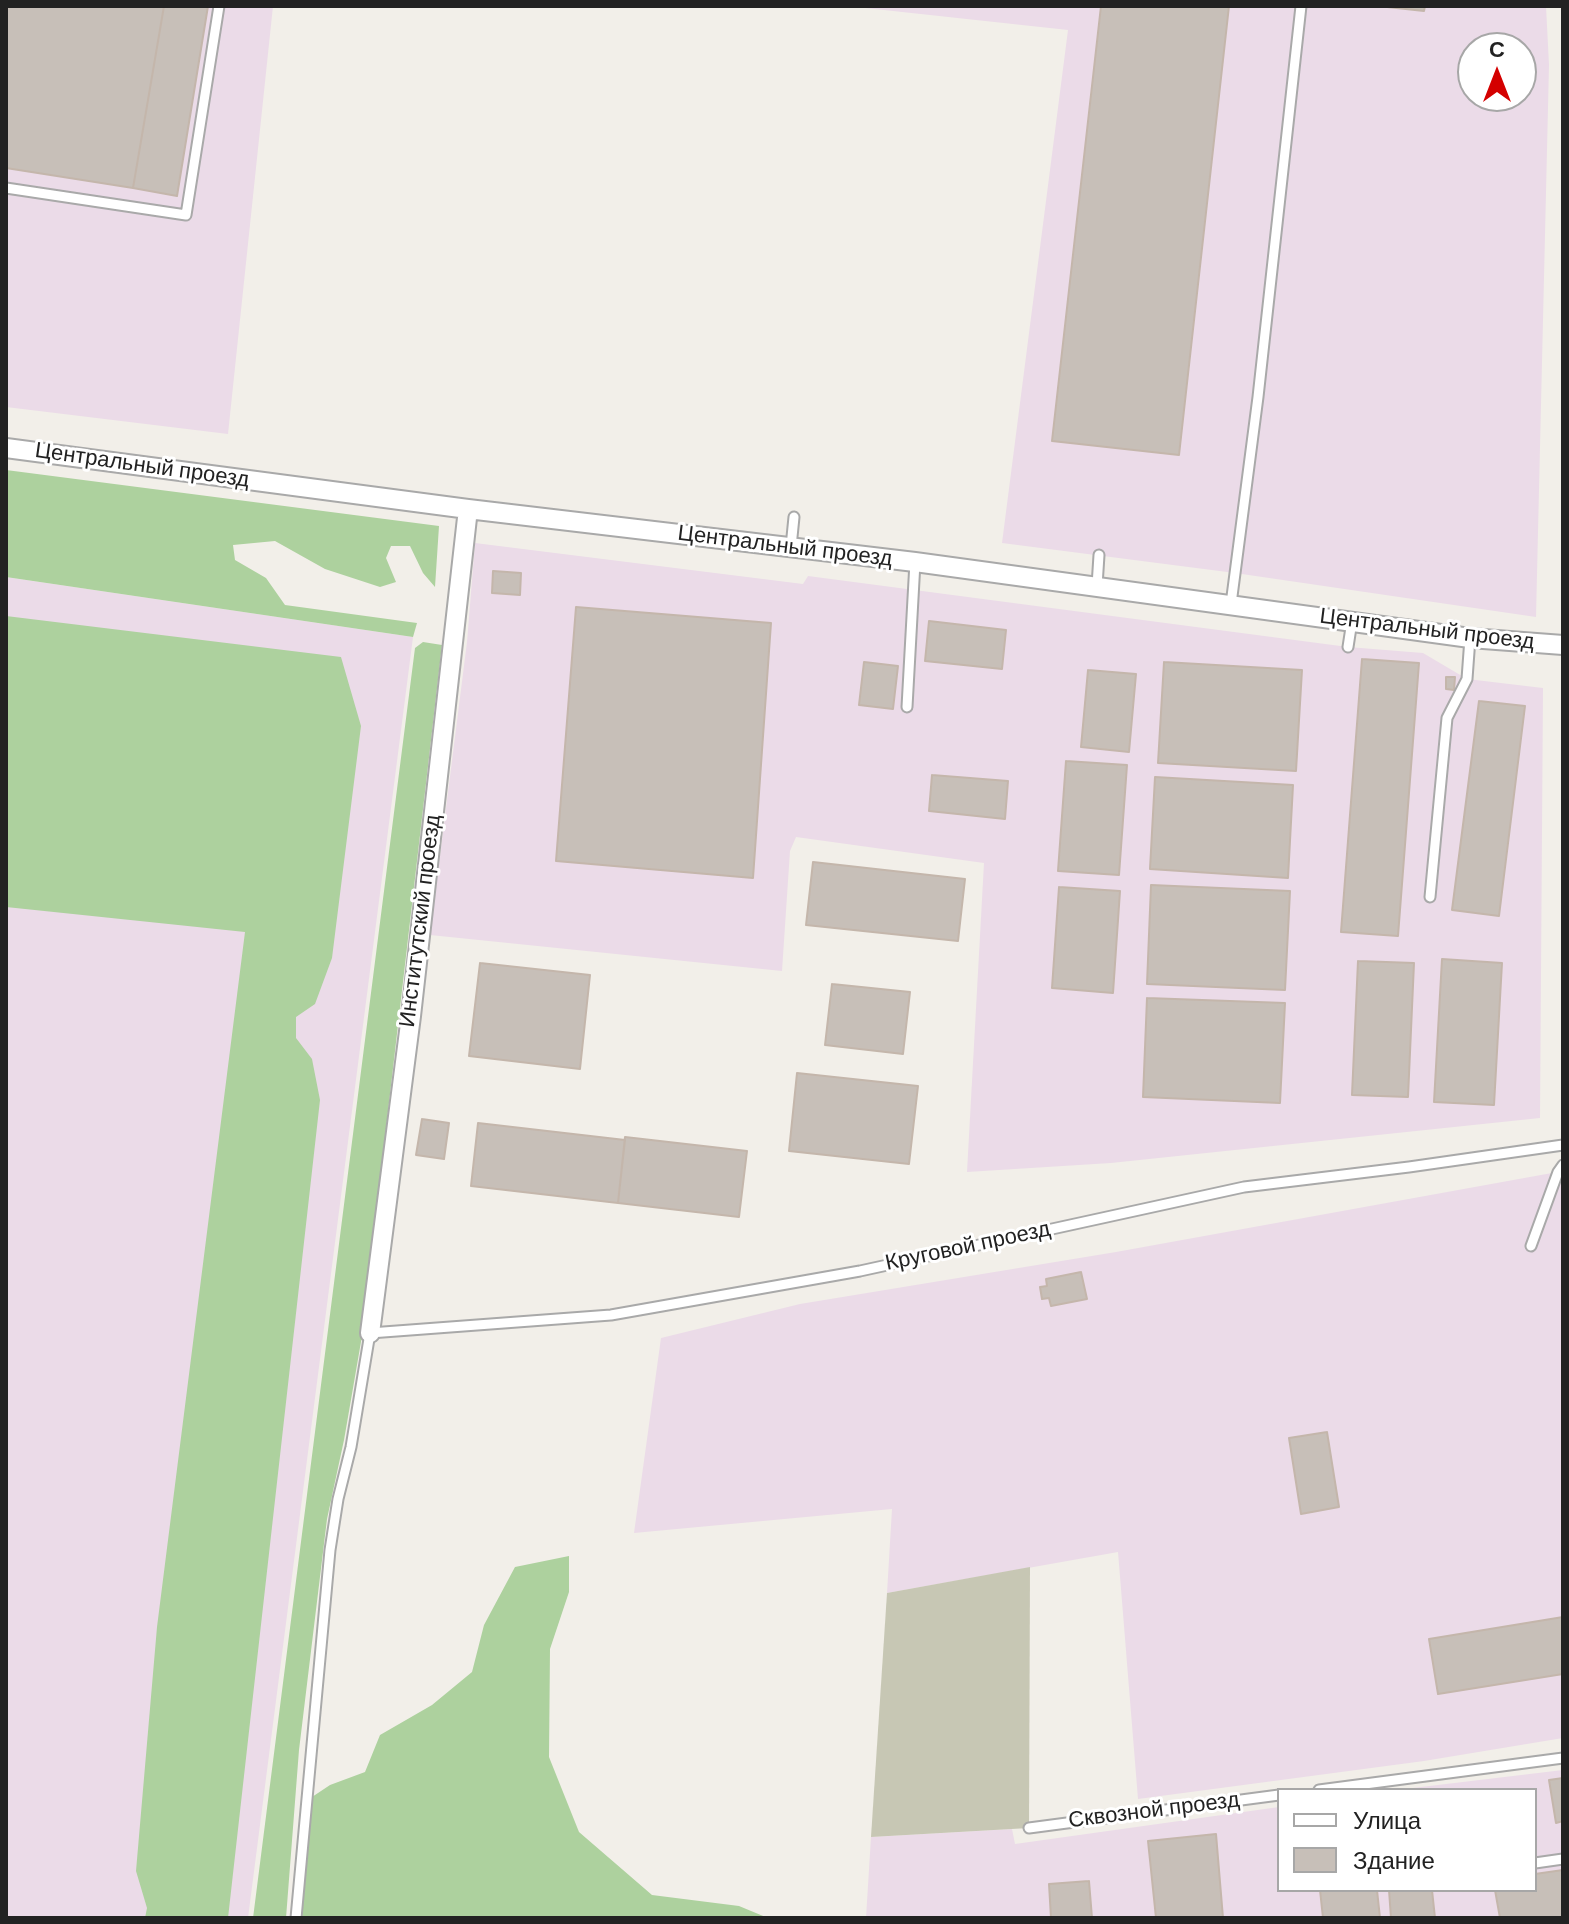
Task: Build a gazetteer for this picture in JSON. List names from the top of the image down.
{
  "streets": {
    "street": ["Центральный проезд", "Институтский проезд"],
    "lane": ["Круговой проезд", "Сквозной проезд"]
  },
  "crossings": [
    ["Центральный проезд", "Институтский проезд"],
    ["Институтский проезд", "Круговой проезд"]
  ],
  "legend": ["Улица", "Здание"],
  "north": "top"
}
